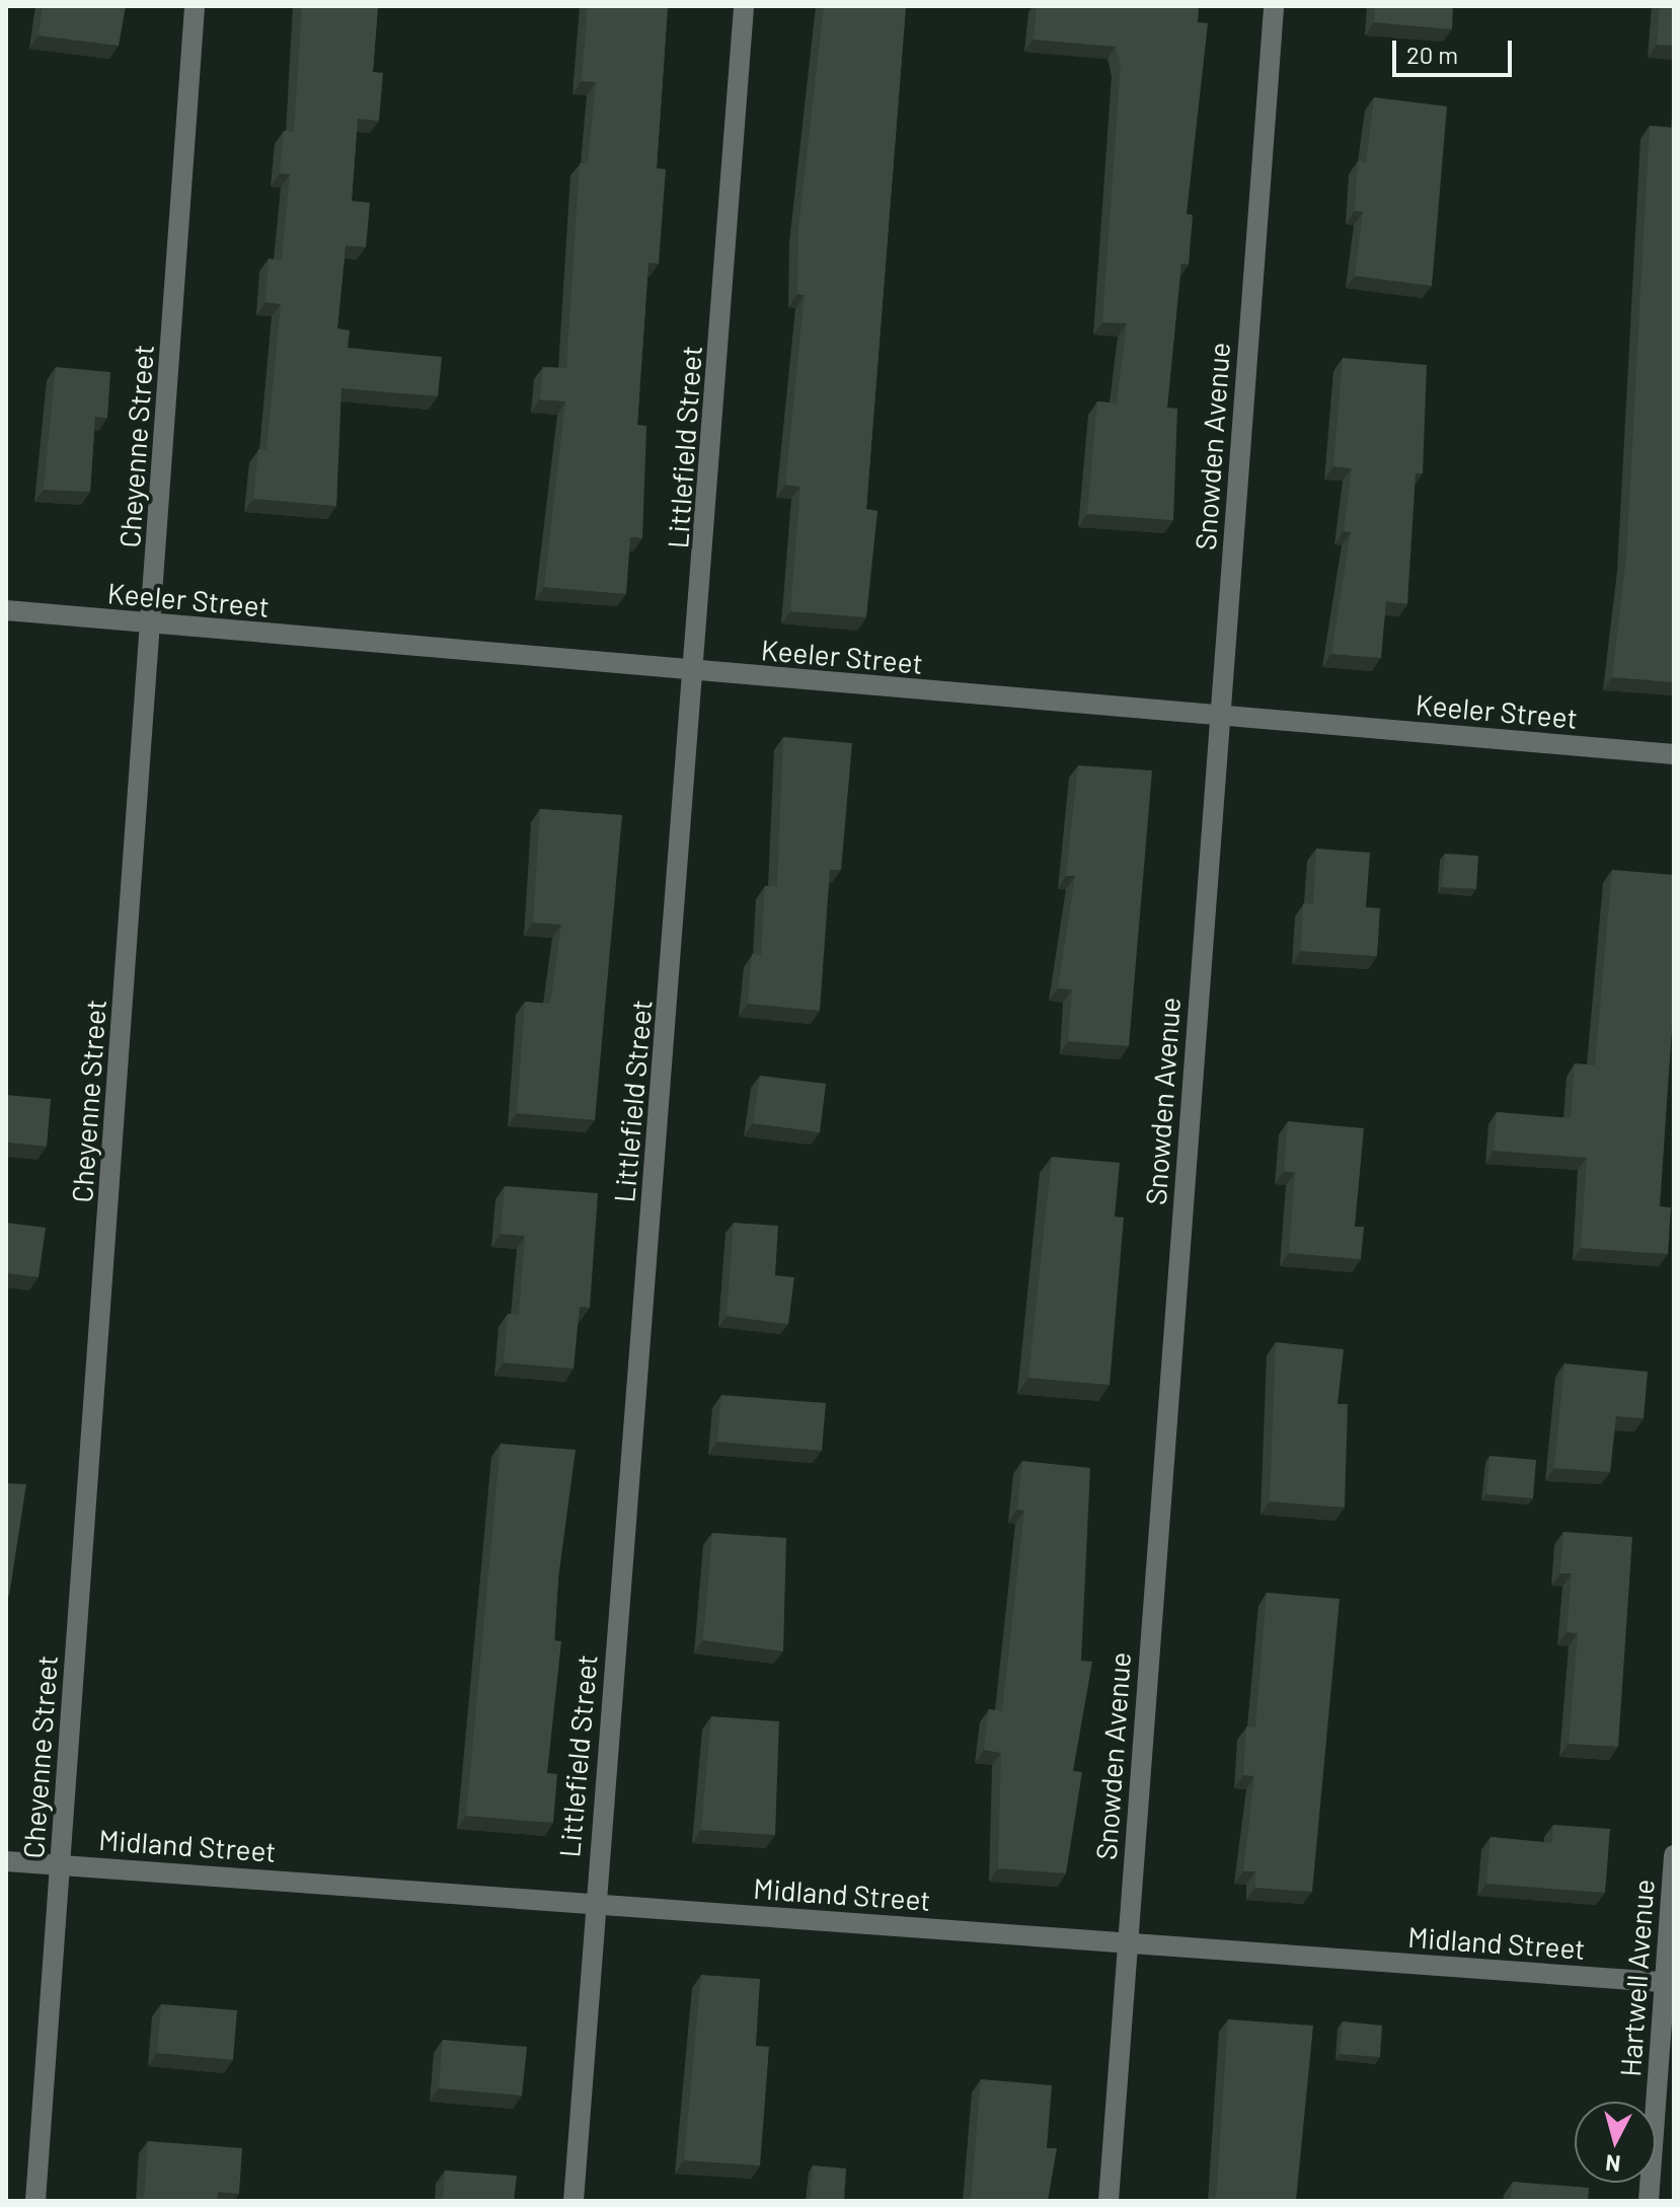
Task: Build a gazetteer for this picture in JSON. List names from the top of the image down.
{
  "streets": {
    "street": [
      "Cheyenne Street",
      "Snowden Avenue",
      "Littlefield Street",
      "Keeler Street",
      "Midland Street",
      "Hartwell Avenue"
    ]
  },
  "crossings": [
    ["Cheyenne Street", "Keeler Street"],
    ["Cheyenne Street", "Midland Street"],
    ["Snowden Avenue", "Keeler Street"],
    ["Snowden Avenue", "Midland Street"],
    ["Littlefield Street", "Keeler Street"],
    ["Littlefield Street", "Midland Street"],
    ["Midland Street", "Hartwell Avenue"]
  ],
  "scale_bar": "20 m",
  "north": "bottom"
}
